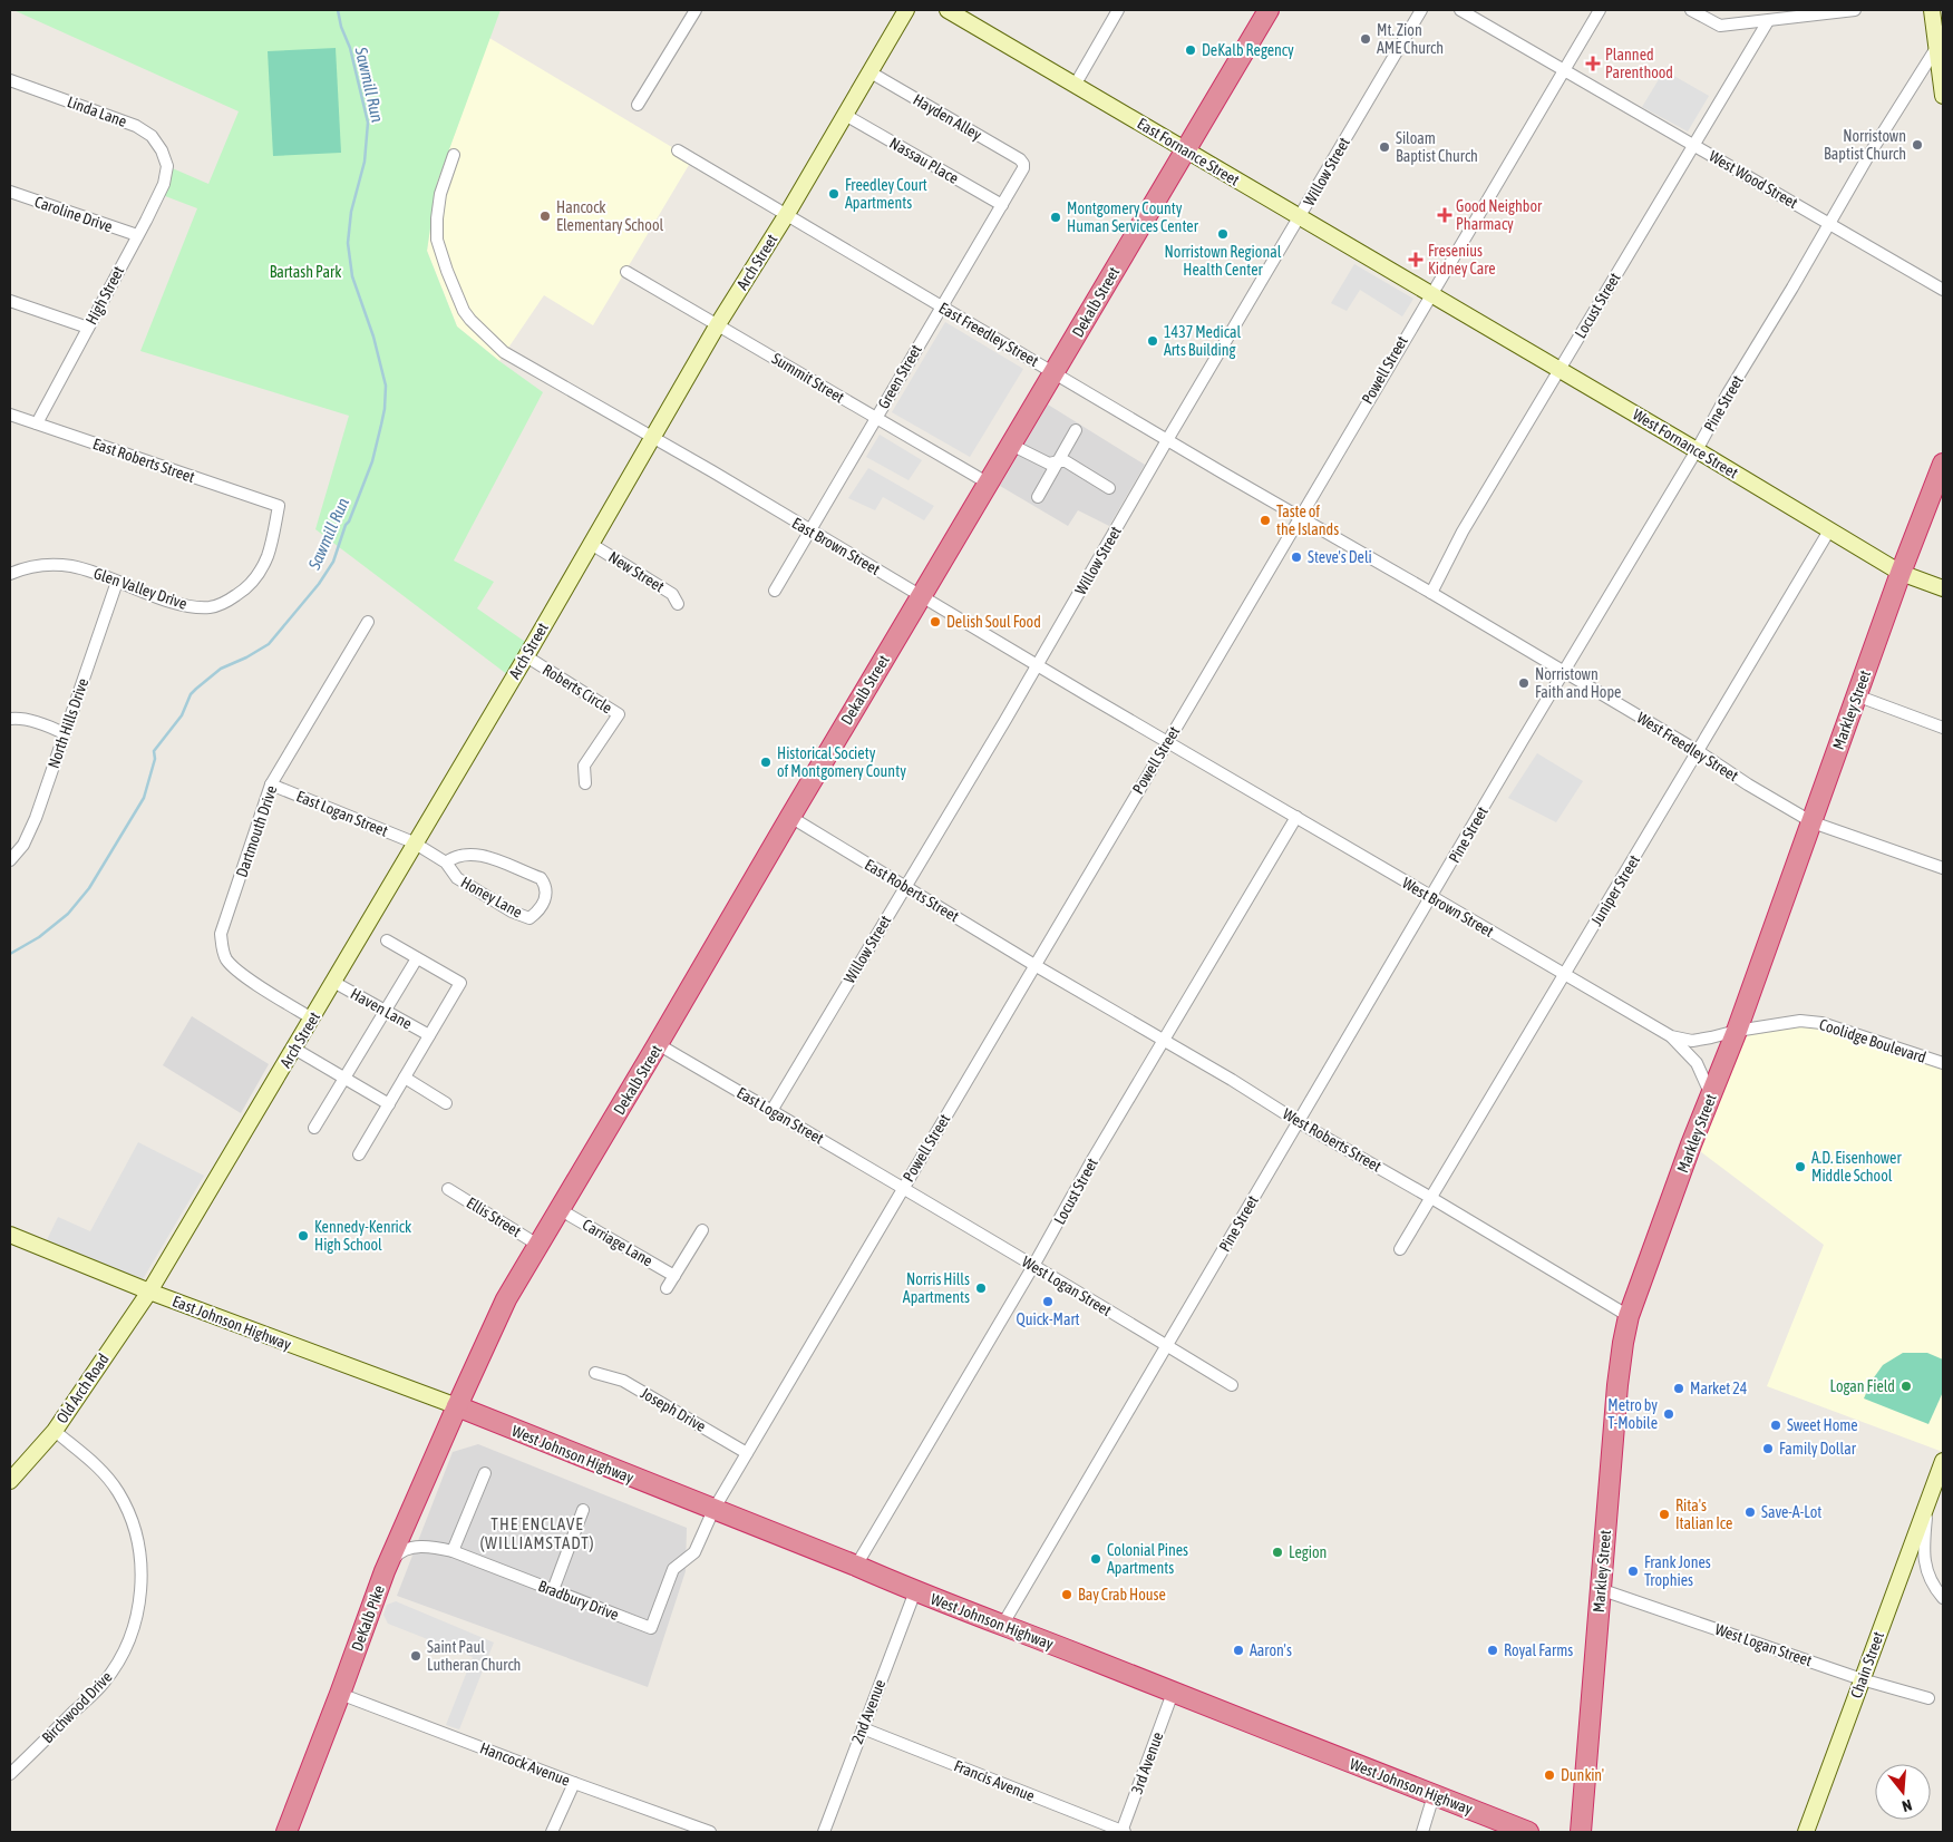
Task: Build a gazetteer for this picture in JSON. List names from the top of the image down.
{
  "streets": {
    "highway": [
      "Dekalb Street",
      "Markley Street",
      "West Johnson Highway",
      "DeKalb Pike"
    ],
    "street": [
      "Linda Lane",
      "Hayden Alley",
      "East Fornance Street",
      "Nassau Place",
      "Willow Street",
      "West Wood Street",
      "Caroline Drive",
      "Arch Street",
      "High Street",
      "Locust Street",
      "East Freedley Street",
      "Powell Street",
      "Green Street",
      "Summit Street",
      "Pine Street",
      "West Fornance Street",
      "East Roberts Street",
      "East Brown Street",
      "New Street",
      "Glen Valley Drive",
      "Roberts Circle",
      "North Hills Drive",
      "West Freedley Street",
      "East Logan Street",
      "Dartmouth Drive",
      "Juniper Street",
      "Honey Lane",
      "West Brown Street",
      "Haven Lane",
      "Coolidge Boulevard",
      "West Roberts Street",
      "Ellis Street",
      "Carriage Lane",
      "West Logan Street",
      "East Johnson Highway",
      "Old Arch Road",
      "Joseph Drive",
      "Bradbury Drive",
      "Chain Street",
      "Birchwood Drive",
      "2nd Avenue",
      "3rd Avenue",
      "Hancock Avenue",
      "Francis Avenue"
    ]
  },
  "crossings": [
    ["Linda Lane", "High Street"],
    ["Hayden Alley", "Arch Street"],
    ["Hayden Alley", "Green Street"],
    ["East Fornance Street", "Willow Street"],
    ["East Fornance Street", "Dekalb Street"],
    ["East Fornance Street", "Powell Street"],
    ["East Fornance Street", "West Fornance Street"],
    ["Nassau Place", "Arch Street"],
    ["Nassau Place", "Green Street"],
    ["Willow Street", "East Freedley Street"],
    ["Willow Street", "East Roberts Street"],
    ["Willow Street", "East Brown Street"],
    ["Willow Street", "East Logan Street"],
    ["West Wood Street", "Locust Street"],
    ["West Wood Street", "Powell Street"],
    ["West Wood Street", "Pine Street"],
    ["Caroline Drive", "High Street"],
    ["Arch Street", "East Freedley Street"],
    ["Arch Street", "Summit Street"],
    ["Arch Street", "East Brown Street"],
    ["Arch Street", "New Street"],
    ["Arch Street", "Roberts Circle"],
    ["Arch Street", "East Logan Street"],
    ["Arch Street", "Dartmouth Drive"],
    ["Arch Street", "Honey Lane"],
    ["Arch Street", "Haven Lane"],
    ["Arch Street", "East Johnson Highway"],
    ["Arch Street", "Old Arch Road"],
    ["High Street", "East Roberts Street"],
    ["Dekalb Street", "East Freedley Street"],
    ["Dekalb Street", "Summit Street"],
    ["Dekalb Street", "East Roberts Street"],
    ["Dekalb Street", "East Brown Street"],
    ["Dekalb Street", "East Logan Street"],
    ["Dekalb Street", "Ellis Street"],
    ["Dekalb Street", "Carriage Lane"],
    ["Dekalb Street", "East Johnson Highway"],
    ["Dekalb Street", "West Johnson Highway"],
    ["Dekalb Street", "DeKalb Pike"],
    ["Locust Street", "West Fornance Street"],
    ["Locust Street", "West Freedley Street"],
    ["Locust Street", "West Brown Street"],
    ["Locust Street", "West Roberts Street"],
    ["Locust Street", "West Logan Street"],
    ["Locust Street", "West Johnson Highway"],
    ["East Freedley Street", "Powell Street"],
    ["East Freedley Street", "Green Street"],
    ["East Freedley Street", "West Freedley Street"],
    ["Powell Street", "West Fornance Street"],
    ["Powell Street", "East Roberts Street"],
    ["Powell Street", "East Brown Street"],
    ["Powell Street", "West Freedley Street"],
    ["Powell Street", "East Logan Street"],
    ["Powell Street", "West Brown Street"],
    ["Powell Street", "West Roberts Street"],
    ["Powell Street", "West Logan Street"],
    ["Powell Street", "Joseph Drive"],
    ["Powell Street", "West Johnson Highway"],
    ["Powell Street", "Bradbury Drive"],
    ["Green Street", "Summit Street"],
    ["Green Street", "East Brown Street"],
    ["Pine Street", "West Fornance Street"],
    ["Pine Street", "West Freedley Street"],
    ["Pine Street", "West Brown Street"],
    ["Pine Street", "West Roberts Street"],
    ["Pine Street", "West Logan Street"],
    ["Pine Street", "West Johnson Highway"],
    ["West Fornance Street", "Markley Street"],
    ["West Fornance Street", "Juniper Street"],
    ["East Roberts Street", "Glen Valley Drive"],
    ["East Roberts Street", "West Roberts Street"],
    ["East Brown Street", "West Brown Street"],
    ["Glen Valley Drive", "North Hills Drive"],
    ["Markley Street", "West Freedley Street"],
    ["Markley Street", "West Brown Street"],
    ["Markley Street", "Coolidge Boulevard"],
    ["Markley Street", "West Roberts Street"],
    ["Markley Street", "West Logan Street"],
    ["West Freedley Street", "Juniper Street"],
    ["East Logan Street", "Dartmouth Drive"],
    ["East Logan Street", "Honey Lane"],
    ["East Logan Street", "West Logan Street"],
    ["Juniper Street", "West Brown Street"],
    ["Juniper Street", "West Roberts Street"],
    ["West Brown Street", "Coolidge Boulevard"],
    ["West Logan Street", "Chain Street"],
    ["East Johnson Highway", "Old Arch Road"],
    ["East Johnson Highway", "West Johnson Highway"],
    ["East Johnson Highway", "DeKalb Pike"],
    ["Old Arch Road", "Birchwood Drive"],
    ["West Johnson Highway", "Bradbury Drive"],
    ["West Johnson Highway", "DeKalb Pike"],
    ["West Johnson Highway", "2nd Avenue"],
    ["West Johnson Highway", "3rd Avenue"],
    ["Bradbury Drive", "DeKalb Pike"],
    ["DeKalb Pike", "Hancock Avenue"],
    ["2nd Avenue", "Francis Avenue"],
    ["3rd Avenue", "Francis Avenue"]
  ],
  "districts": ["THE ENCLAVE (WILLIAMSTADT)"],
  "water": ["Sawmill Run"],
  "parks": ["Bartash Park"],
  "places": {
    "other": [
      "Mt. Zion AME Church",
      "DeKalb Regency",
      "Norristown Baptist Church",
      "Siloam Baptist Church",
      "Freedley Court Apartments",
      "Hancock Elementary School",
      "Montgomery County Human Services Center",
      "Norristown Regional Health Center",
      "1437 Medical Arts Building",
      "Taste of the Islands",
      "Steve's Deli",
      "Delish Soul Food",
      "Norristown Faith and Hope",
      "Historical Society of Montgomery County",
      "A.D. Eisenhower Middle School",
      "Kennedy-Kenrick High School",
      "Norris Hills Apartments",
      "Quick-Mart",
      "Logan Field",
      "Market 24",
      "Metro by T-Mobile",
      "Sweet Home",
      "Family Dollar",
      "Save-A-Lot",
      "Rita's Italian Ice",
      "Legion",
      "Colonial Pines Apartments",
      "Frank Jones Trophies",
      "Bay Crab House",
      "Aaron's",
      "Royal Farms",
      "Saint Paul Lutheran Church",
      "Dunkin'"
    ],
    "health": ["Planned Parenthood", "Good Neighbor Pharmacy", "Fresenius Kidney Care"]
  },
  "north": "bottom"
}
